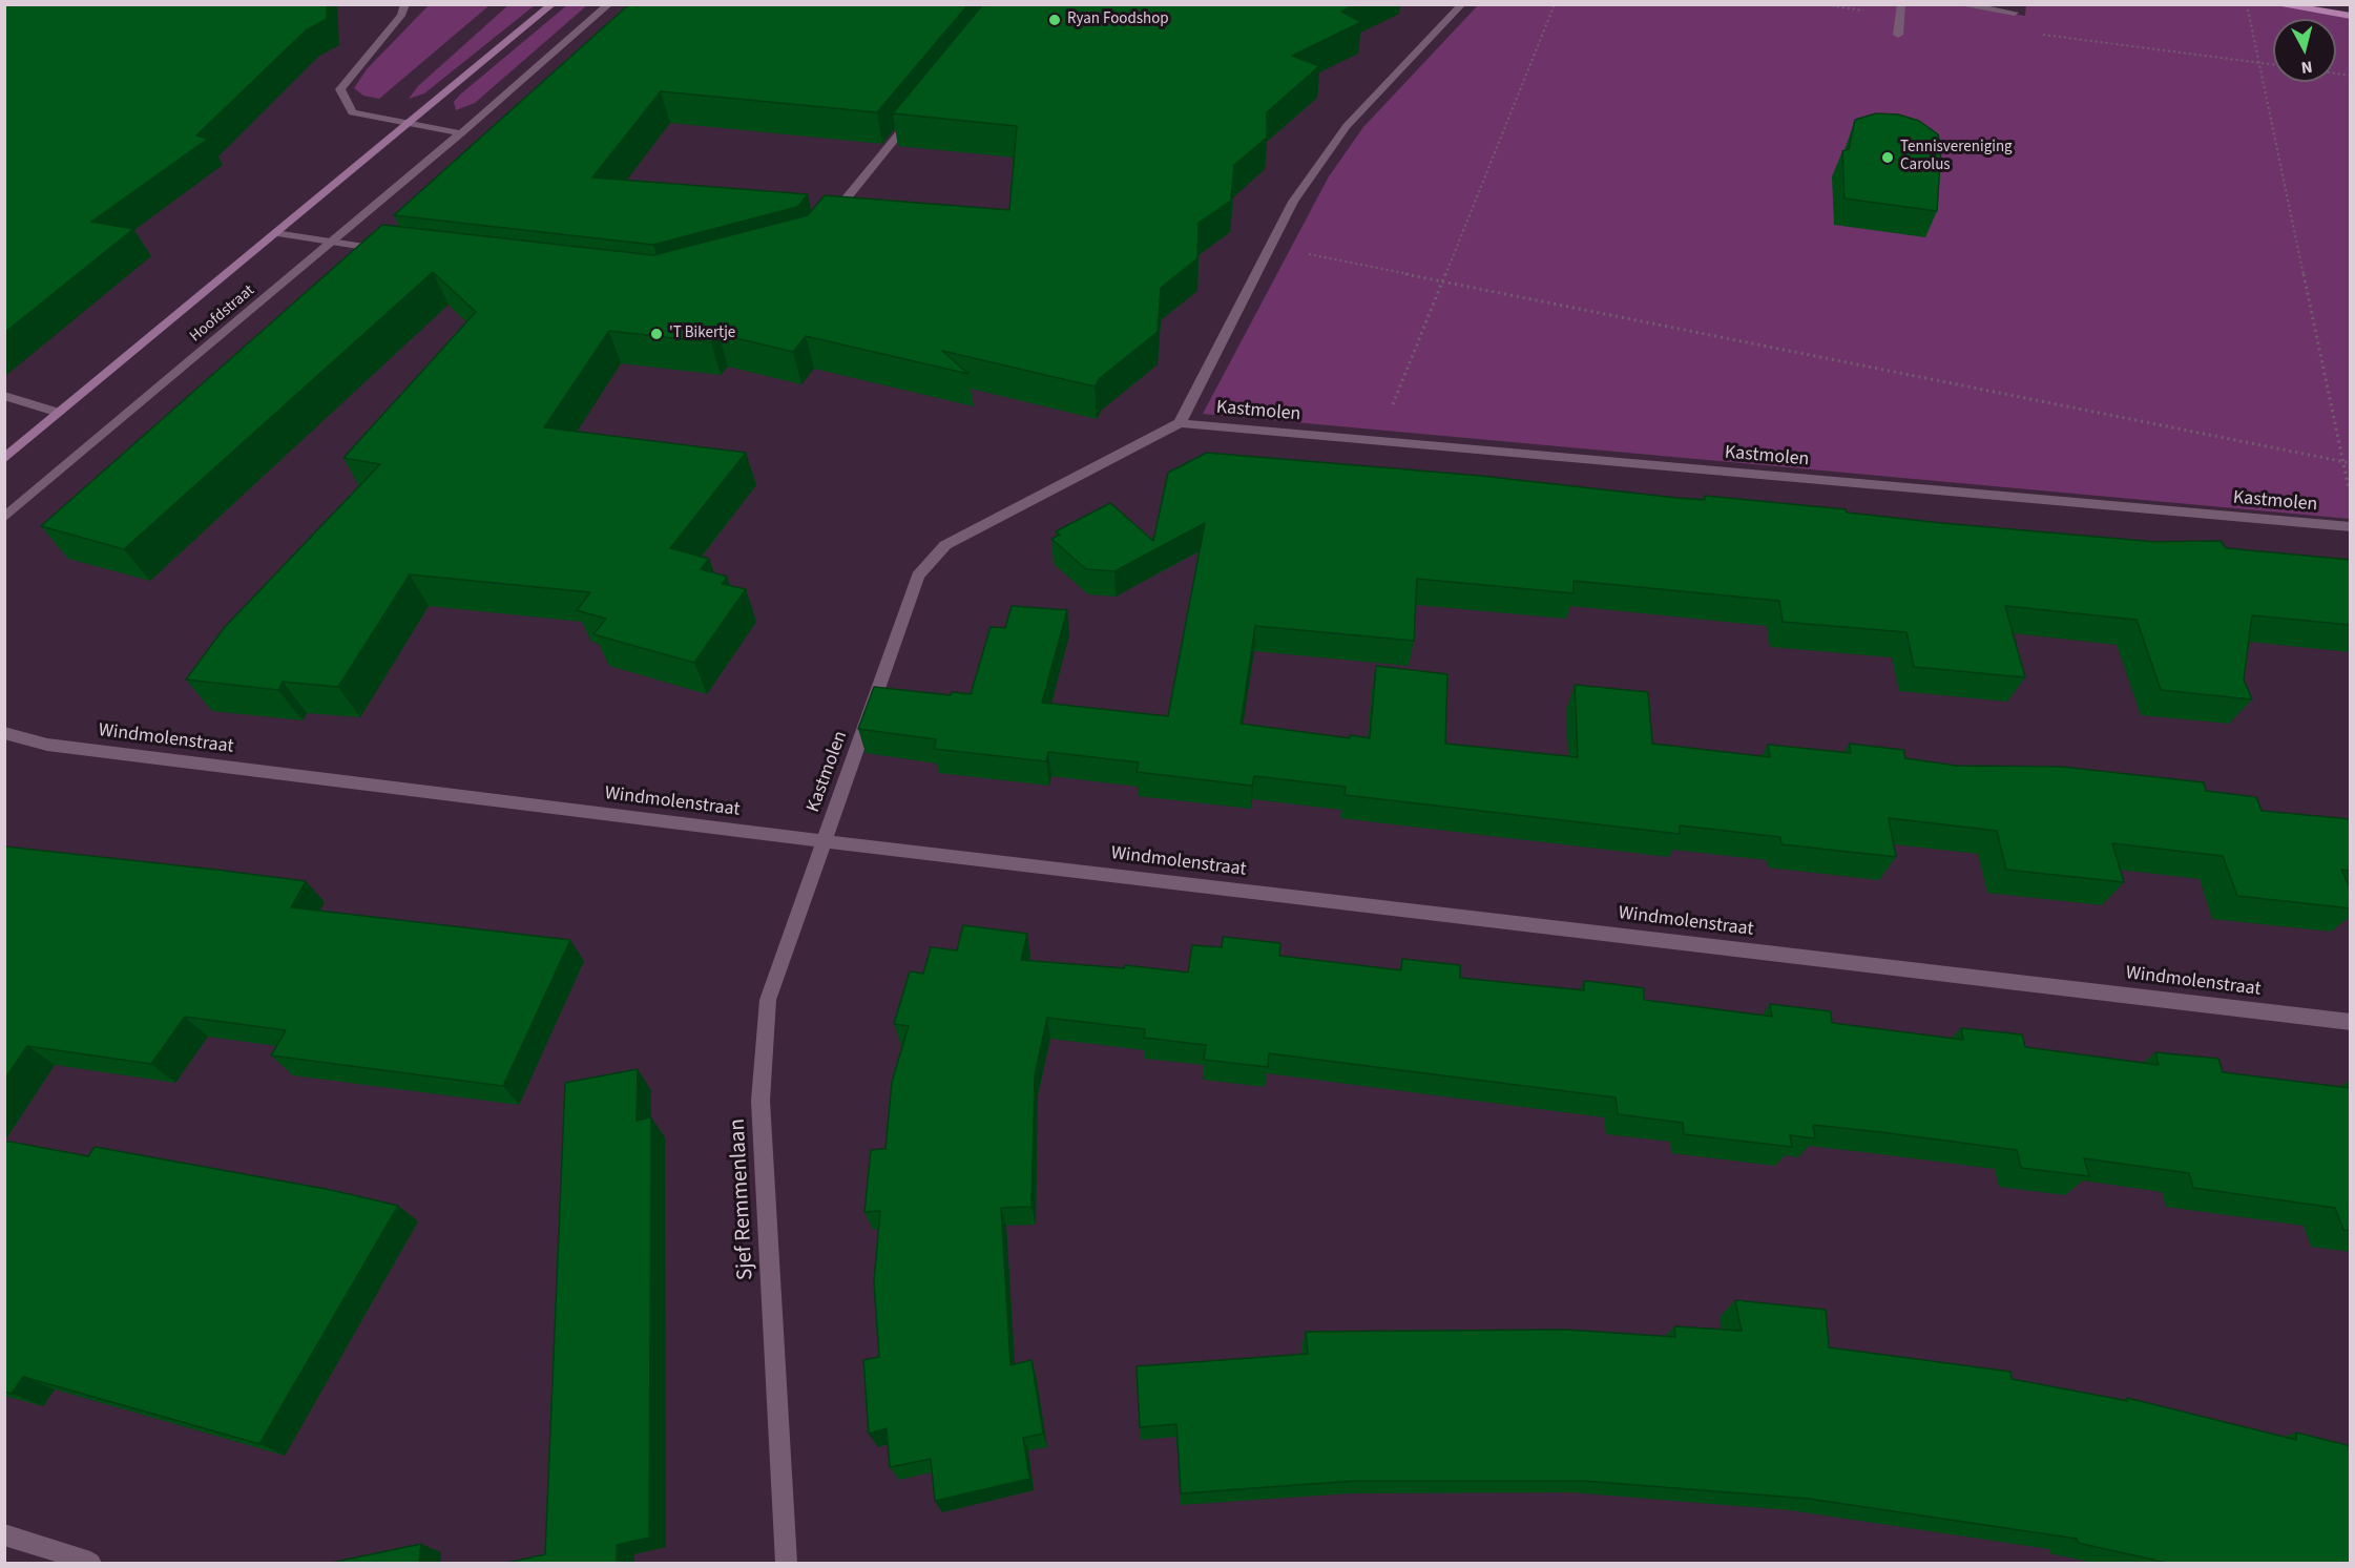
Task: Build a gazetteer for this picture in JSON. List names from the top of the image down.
{
  "streets": {
    "street": [
      "Hoofdstraat",
      "Kastmolen",
      "Windmolenstraat",
      "Sjef Remmenlaan"
    ]
  },
  "crossings": [
    ["Kastmolen", "Windmolenstraat"],
    ["Kastmolen", "Sjef Remmenlaan"],
    ["Windmolenstraat", "Sjef Remmenlaan"]
  ],
  "places": ["Ryan Foodshop", "Tennisvereniging Carolus", "'T Bikertje"],
  "north": "bottom"
}
